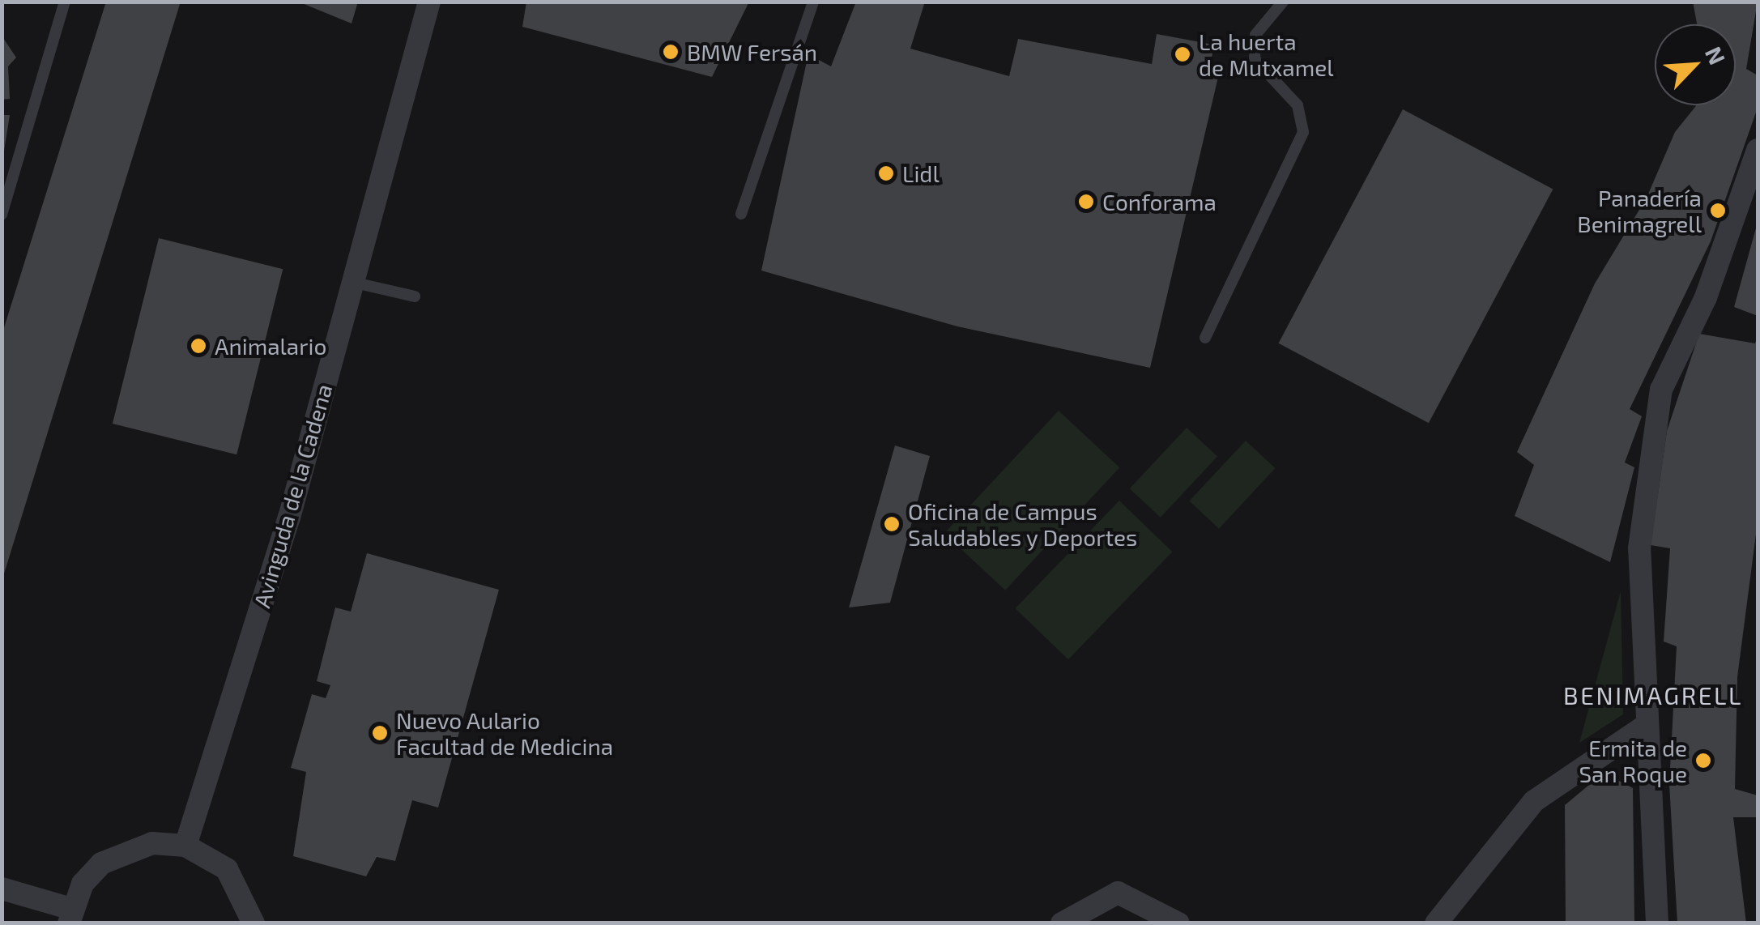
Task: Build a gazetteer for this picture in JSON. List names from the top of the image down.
{
  "streets": {
    "street": ["Avinguda de la Cadena"]
  },
  "districts": ["BENIMAGRELL"],
  "places": [
    "BMW Fersán",
    "La huerta de Mutxamel",
    "Lidl",
    "Conforama",
    "Panadería Benimagrell",
    "Animalario",
    "Oficina de Campus Saludables y Deportes",
    "Nuevo Aulario Facultad de Medicina",
    "Ermita de San Roque"
  ],
  "north": "top right"
}
